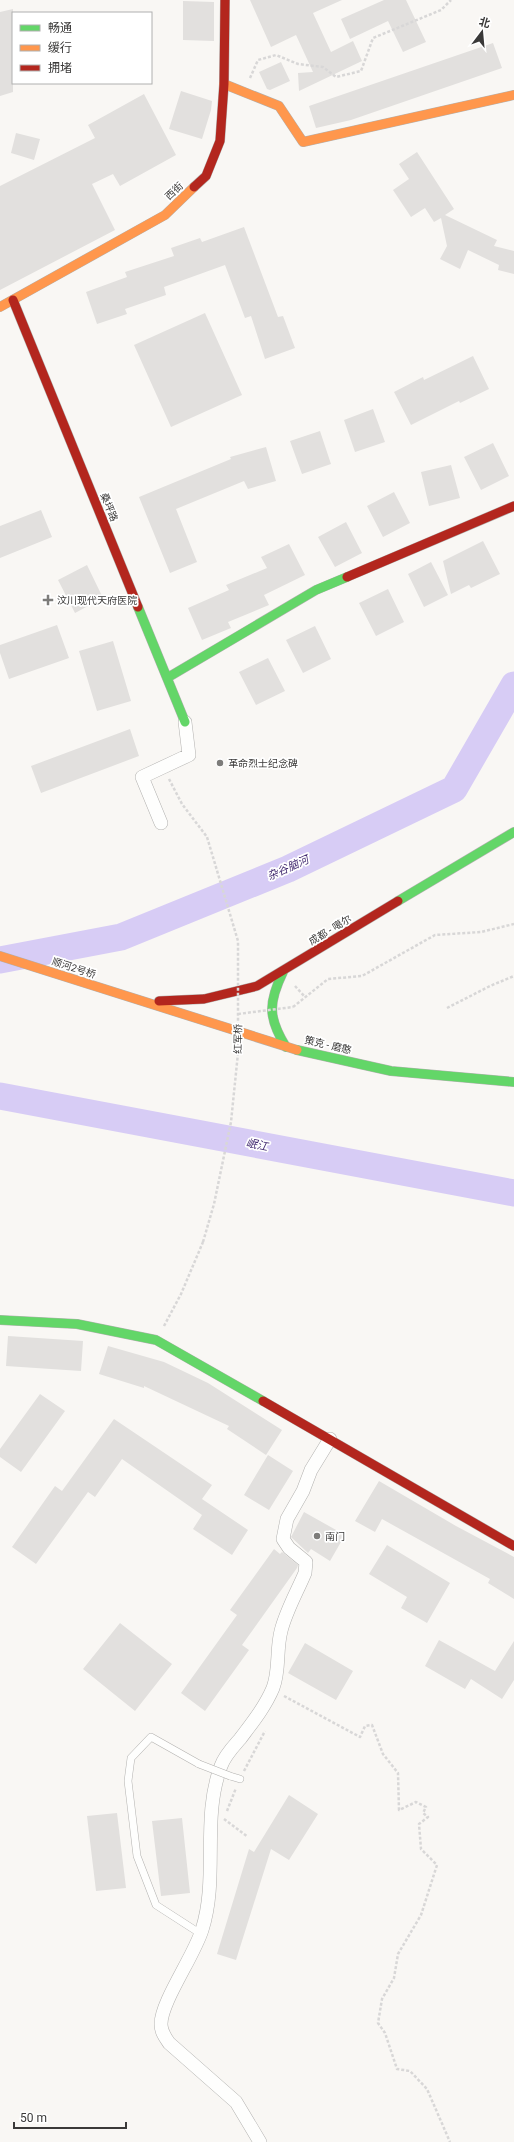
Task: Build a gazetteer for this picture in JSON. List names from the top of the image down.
{
  "streets": {
    "main road": [
      "西街",
      "桑坪路",
      "成都 - 噶尔",
      "顺河2号桥",
      "策克 - 磨憨"
    ],
    "path": ["红军桥"]
  },
  "crossings": [
    ["西街", "桑坪路"],
    ["成都 - 噶尔", "顺河2号桥"],
    ["成都 - 噶尔", "策克 - 磨憨"],
    ["顺河2号桥", "策克 - 磨憨"]
  ],
  "water": ["杂谷脑河", "岷江"],
  "places": {
    "health": ["汶川现代天府医院"],
    "other": ["革命烈士纪念碑", "南门"]
  },
  "legend": ["畅通", "缓行", "拥堵"],
  "scale_bar": "50 m",
  "north": "top"
}
